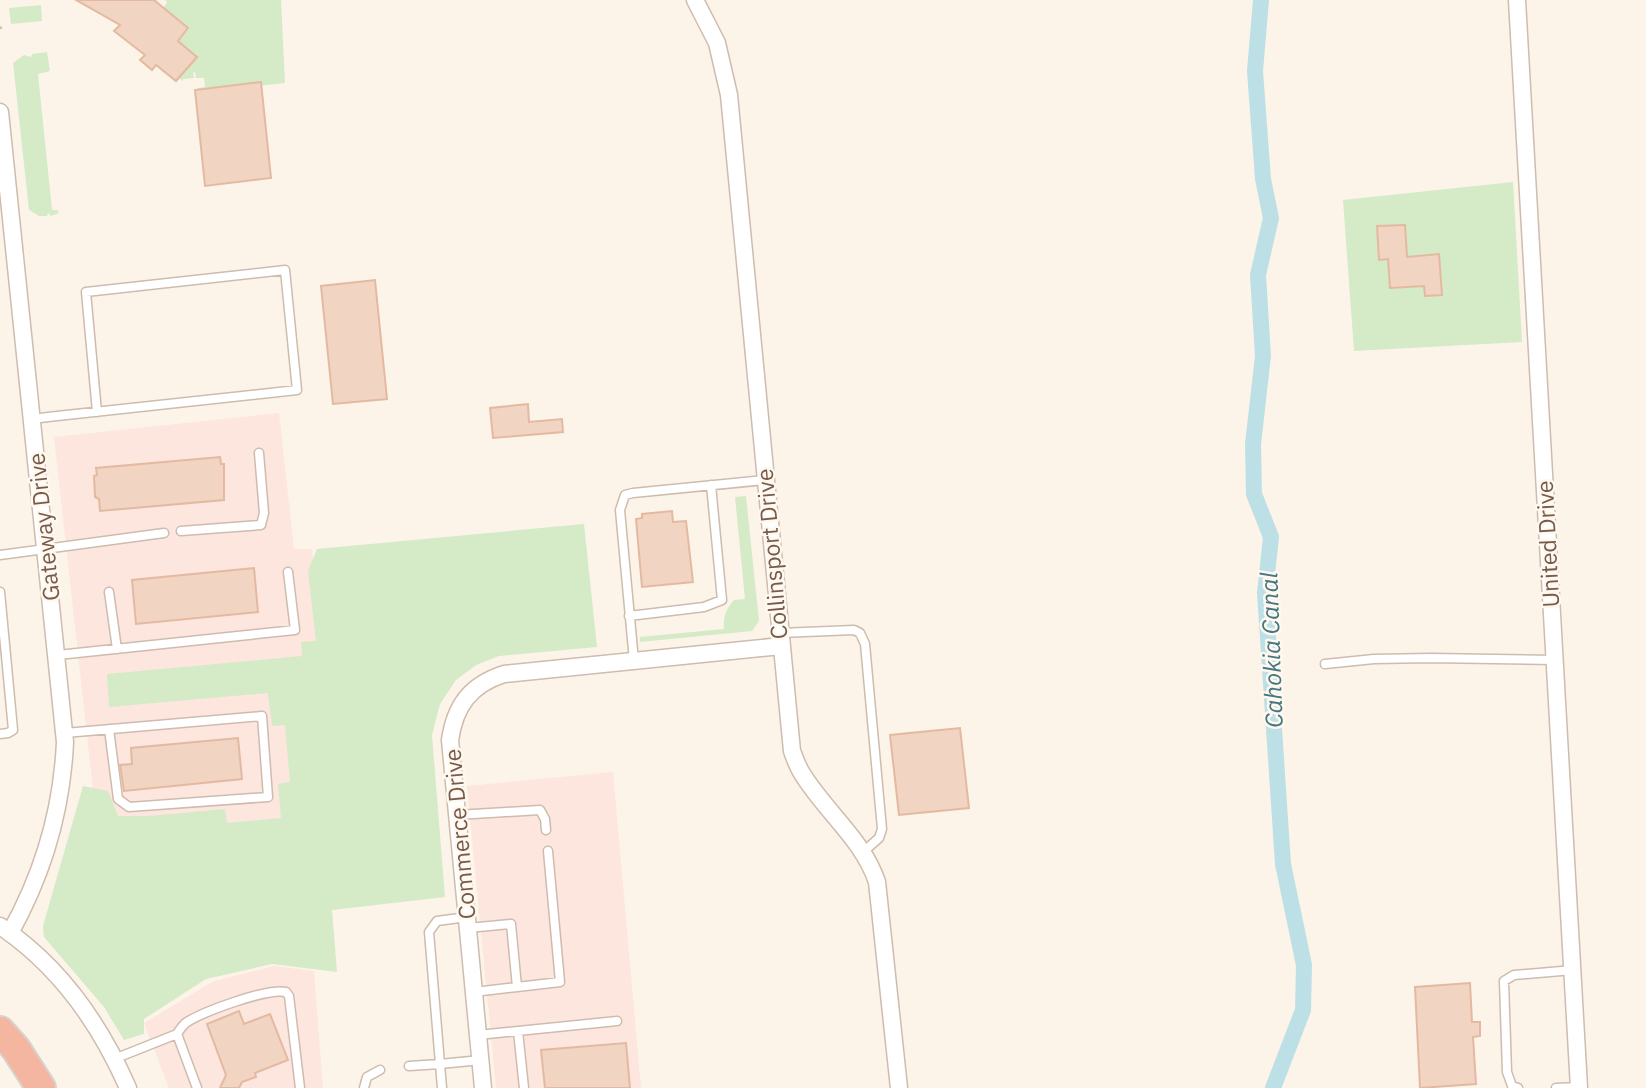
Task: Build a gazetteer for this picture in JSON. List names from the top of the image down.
{
  "streets": {
    "street": [
      "Gateway Drive",
      "United Drive",
      "Collinsport Drive",
      "Commerce Drive"
    ]
  },
  "crossings": [
    ["Collinsport Drive", "Commerce Drive"]
  ],
  "water": ["Cahokia Canal"]
}
